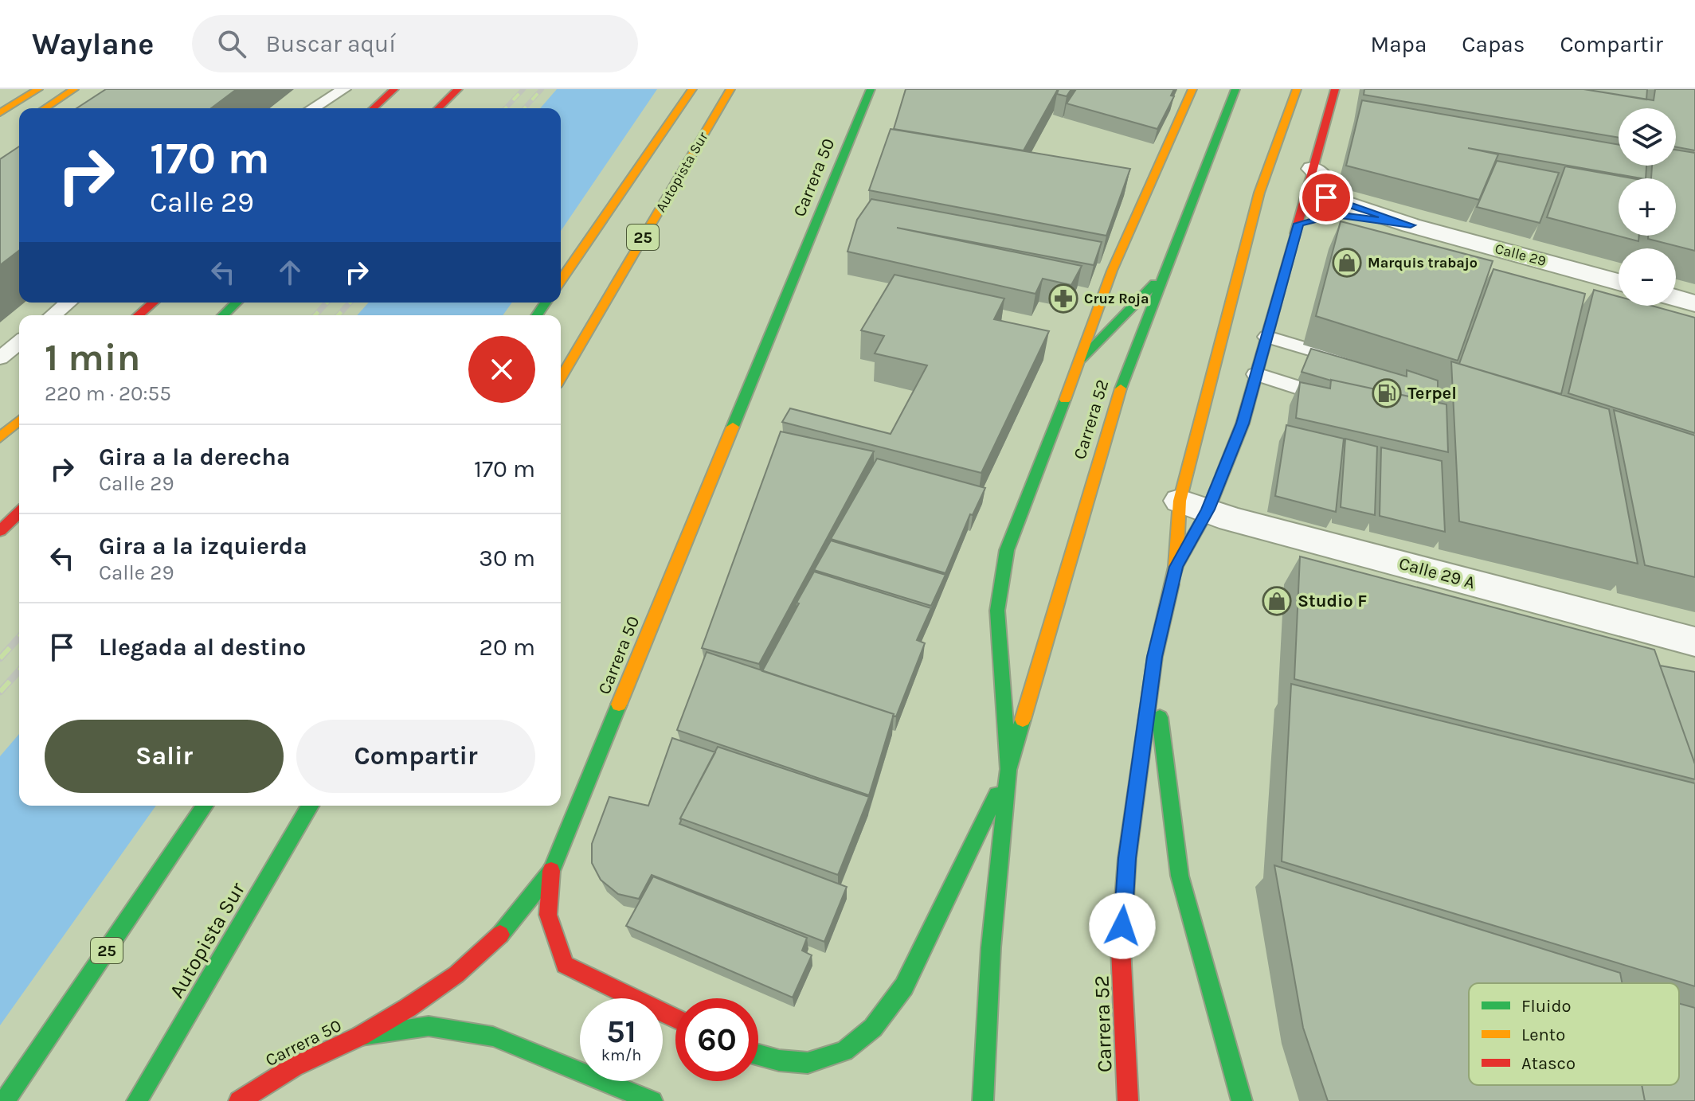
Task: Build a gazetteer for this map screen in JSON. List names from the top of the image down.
{
  "streets": {
    "main road": [
      "Autopista Sur",
      "Carrera 50",
      "25",
      "Carrera 52"
    ],
    "street": ["Calle 29", "Calle 29 A"]
  },
  "crossings": [
    ["Calle 29", "Carrera 52"],
    ["Carrera 52", "Calle 29 A"]
  ],
  "places": {
    "shop": ["Marquis trabajo", "Studio F"],
    "pharmacy": ["Cruz Roja"],
    "fuel station": ["Terpel"]
  },
  "legend": ["Fluido", "Lento", "Atasco"],
  "page": {
    "header": "Waylane",
    "search": "Buscar aquí",
    "nav": ["Mapa", "Capas", "Compartir"],
    "map_buttons": ["+", "−"],
    "turn": ["170 m", "Calle 29"],
    "heading": ["1 min", "220 m · 20:55"],
    "list": [
      {
        "name": "Gira a la derecha",
        "note": "Calle 29",
        "value": "170 m"
      },
      {
        "name": "Gira a la izquierda",
        "note": "Calle 29",
        "value": "30 m"
      },
      {
        "name": "Llegada al destino",
        "value": "20 m"
      }
    ],
    "buttons": ["Salir", "Compartir"],
    "speed": "51 km/h",
    "limit": "60"
  }
}
